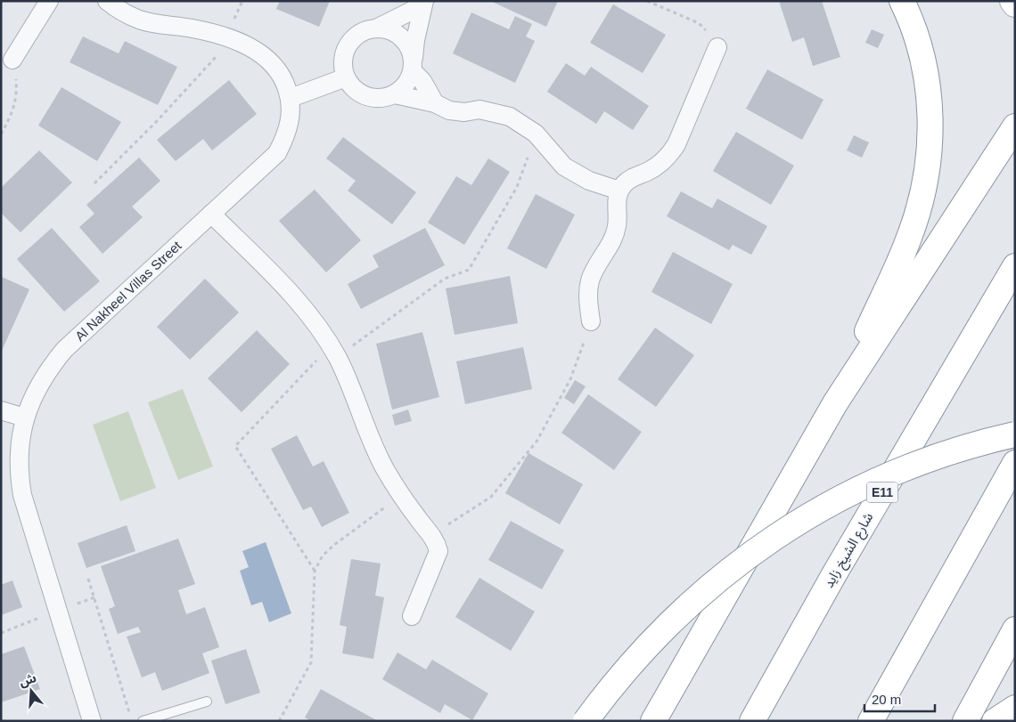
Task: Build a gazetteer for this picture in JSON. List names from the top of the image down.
{
  "streets": {
    "main road": ["E11", "شارع الشيخ زايد"],
    "street": ["Al Nakheel Villas Street"]
  },
  "scale_bar": "20 m",
  "north": "top"
}
